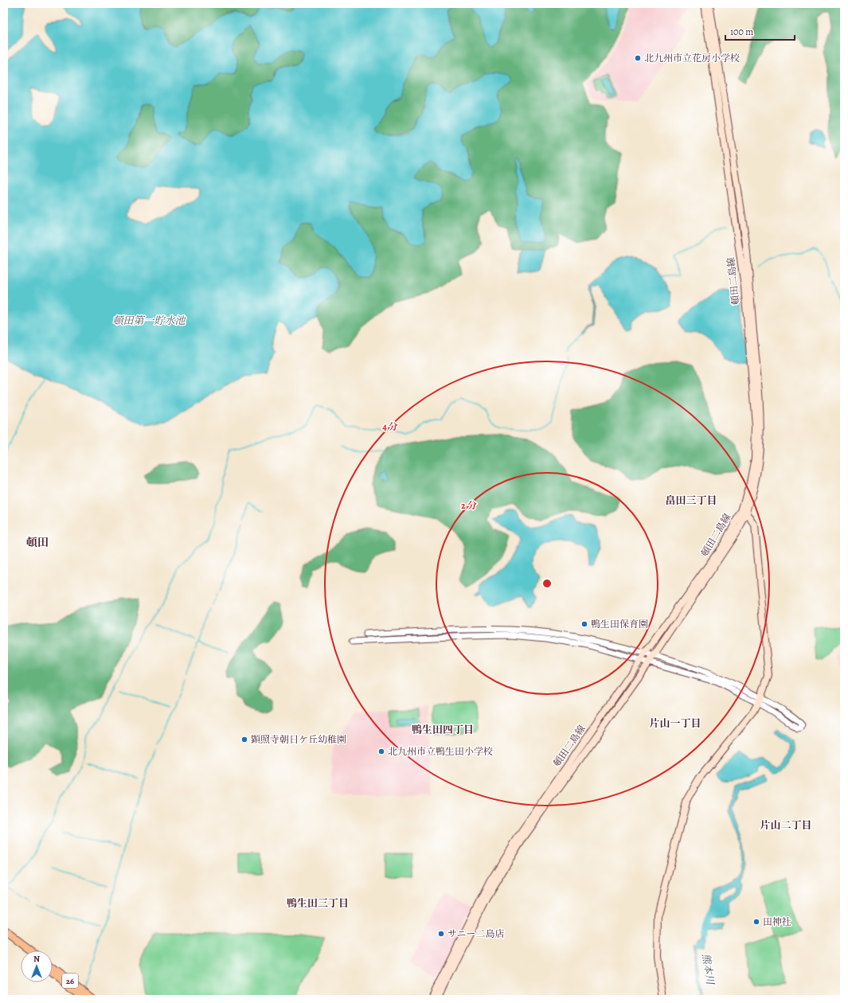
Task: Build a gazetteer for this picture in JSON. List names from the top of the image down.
{
  "streets": {
    "main road": ["頓田二島線", "26"]
  },
  "districts": [
    "畠田三丁目",
    "頓田",
    "片山一丁目",
    "鴨生田四丁目",
    "片山二丁目",
    "鴨生田三丁目"
  ],
  "water": ["頓田第一貯水池", "熊本川"],
  "places": [
    "北九州市立花房小学校",
    "鴨生田保育園",
    "顕照寺朝日ケ丘幼稚園",
    "北九州市立鴨生田小学校",
    "田神社",
    "サニー二島店"
  ],
  "scale_bar": "100 m",
  "north": "top",
  "rings": ["4 分", "2 分"]
}
